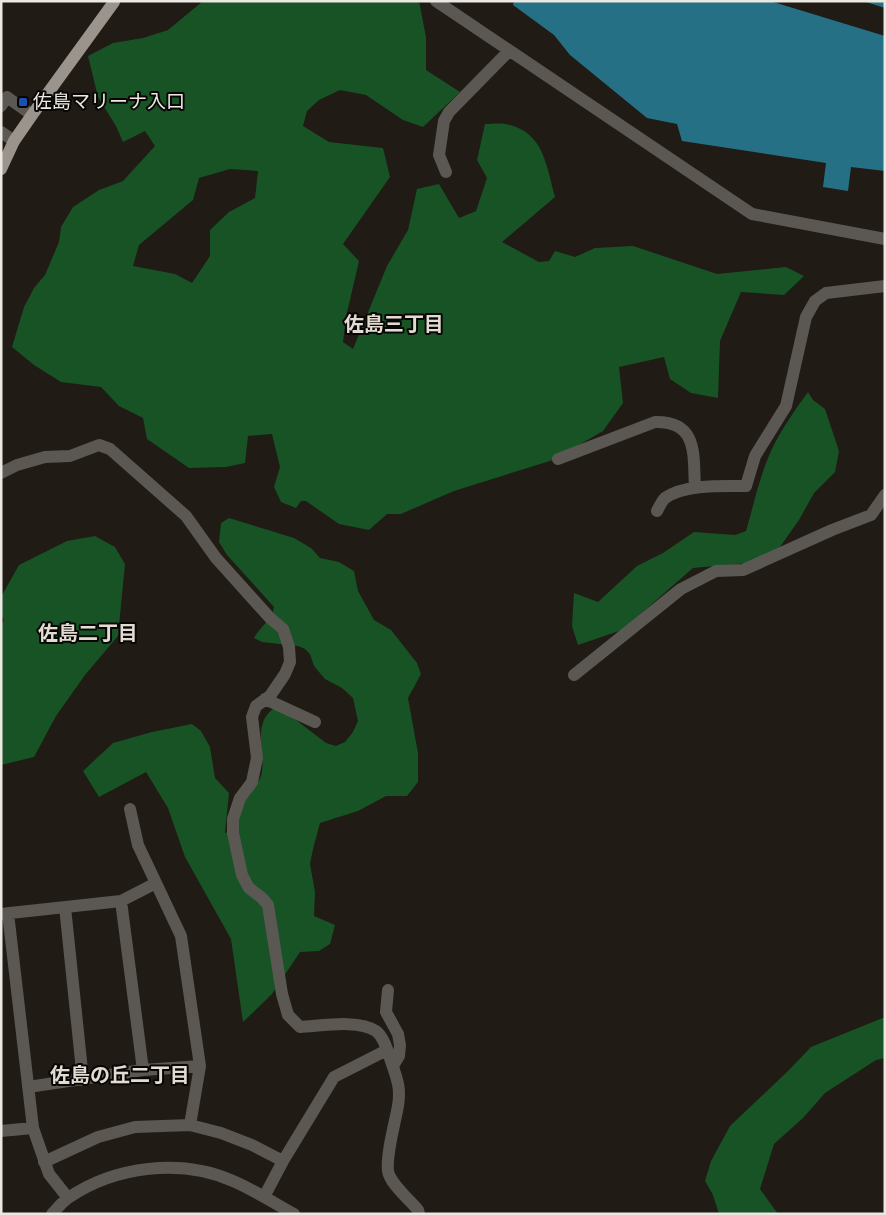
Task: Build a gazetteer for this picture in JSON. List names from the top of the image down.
{
  "districts": ["佐島三丁目", "佐島二丁目", "佐島の丘二丁目"],
  "places": {
    "transit": ["佐島マリーナ入口"]
  }
}
